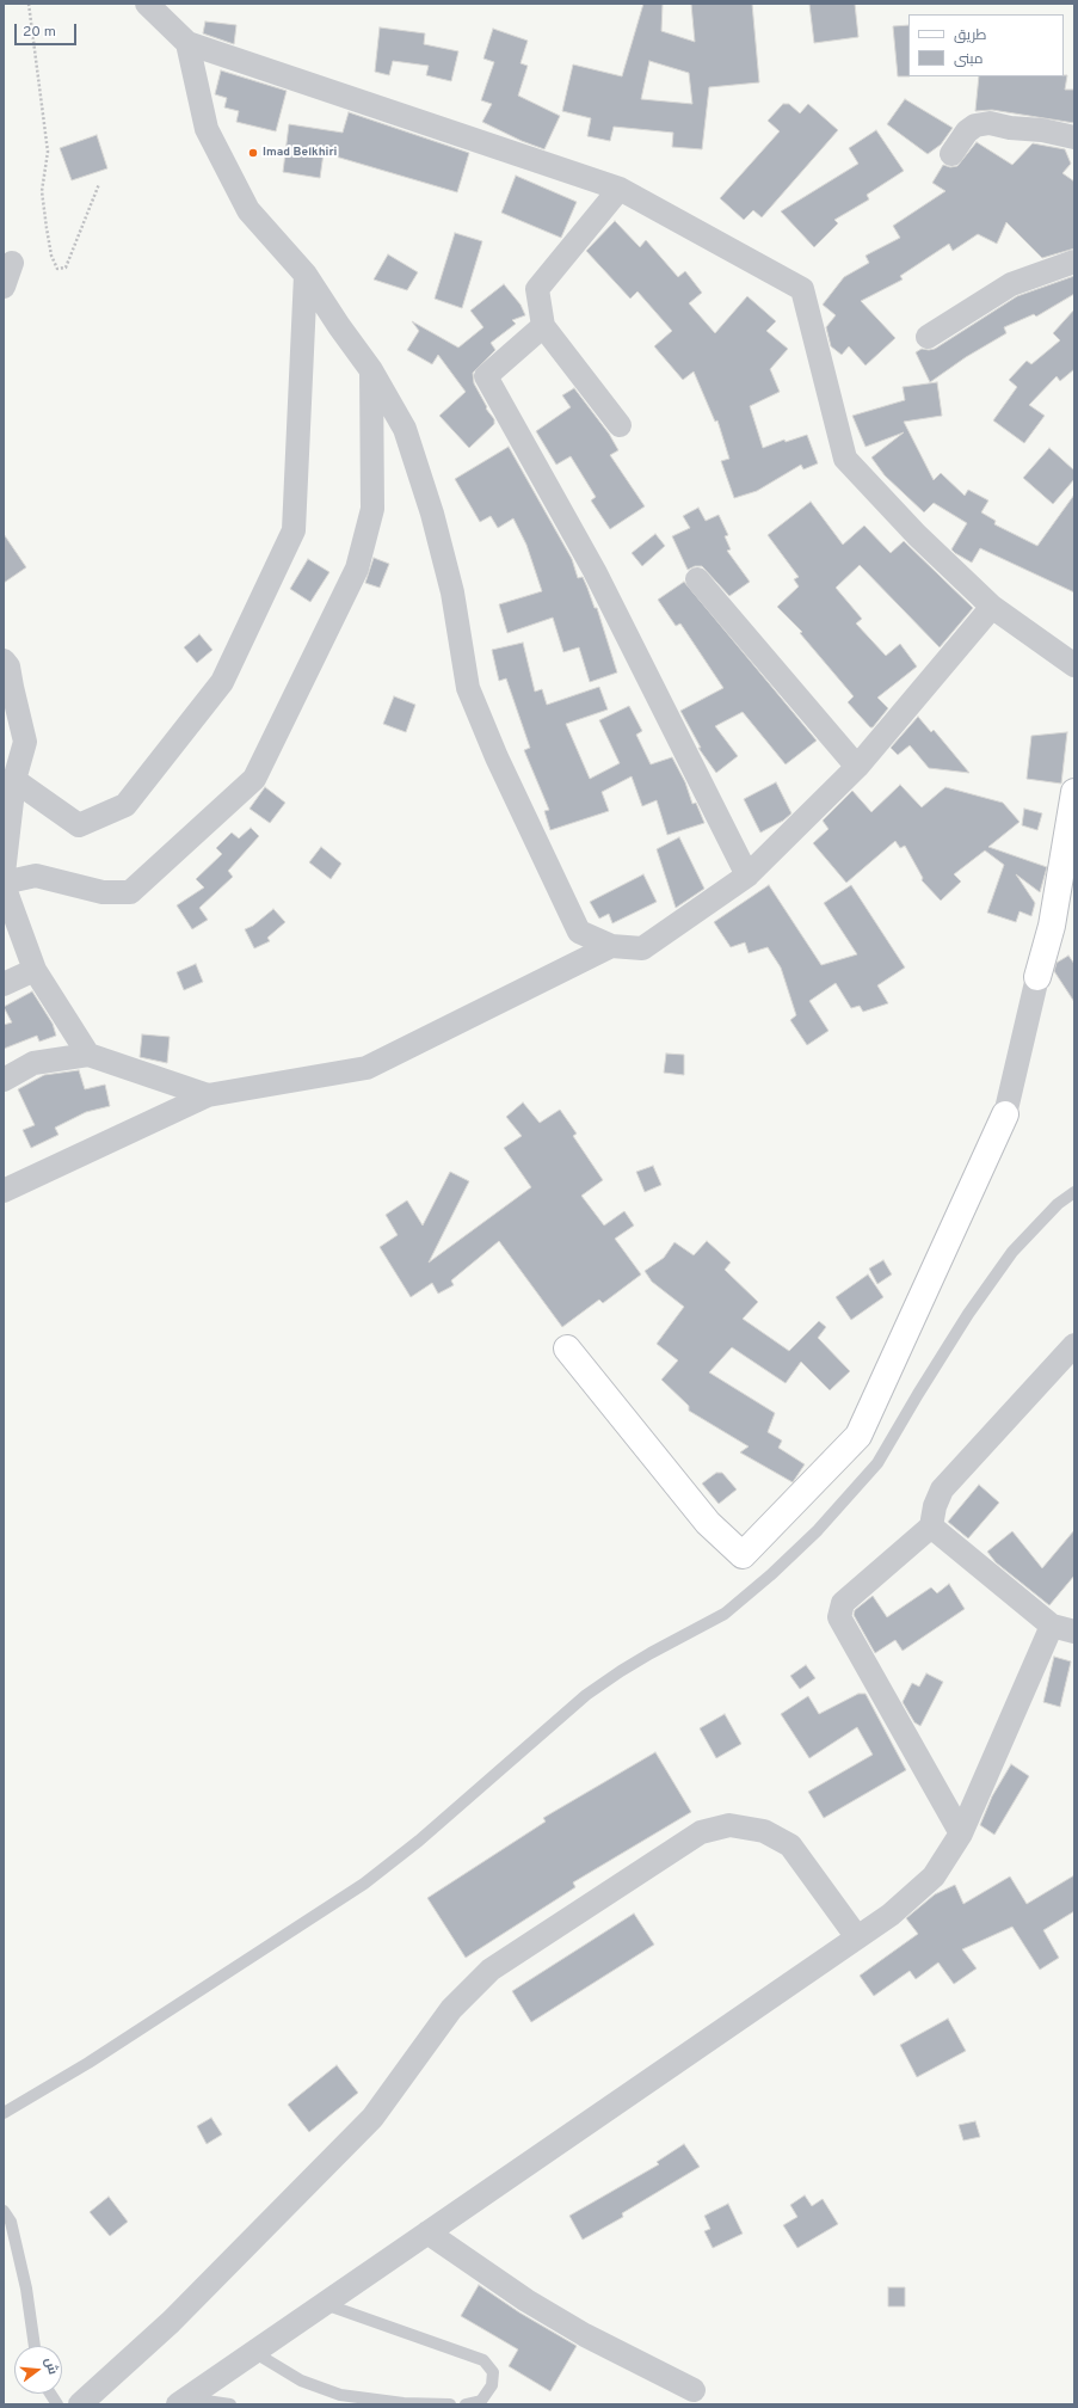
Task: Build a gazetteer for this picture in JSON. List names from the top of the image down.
{
  "places": ["Imad Belkhiri"],
  "legend": ["طريق", "مبنى"],
  "scale_bar": "20 m",
  "north": "right"
}
